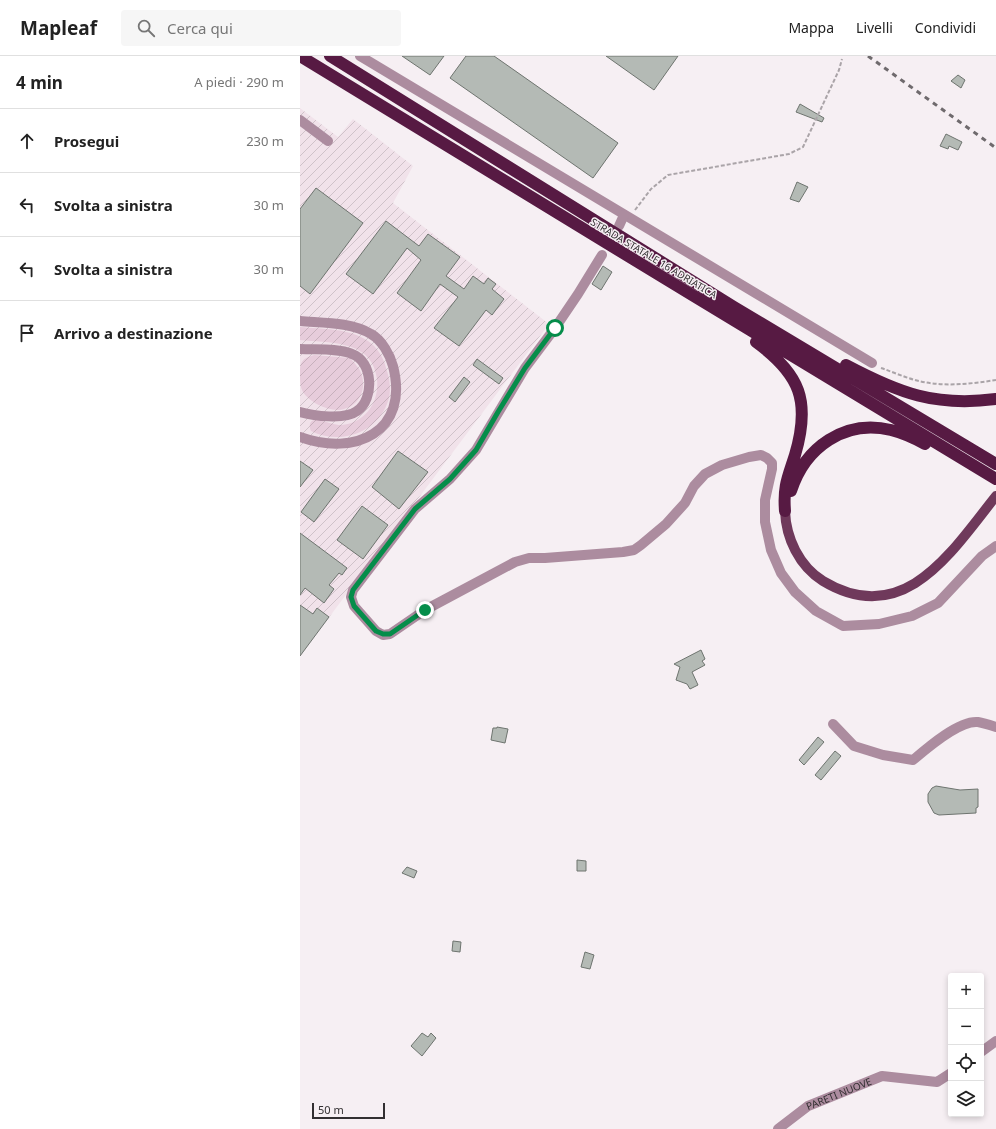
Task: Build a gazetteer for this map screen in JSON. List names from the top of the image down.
{
  "streets": {
    "highway": ["STRADA STATALE 16 ADRIATICA"],
    "street": ["PARETI NUOVE"]
  },
  "scale_bar": "50 m",
  "page": {
    "header": "Mapleaf",
    "search": "Cerca qui",
    "nav": ["Mappa", "Livelli", "Condividi"],
    "heading": ["4 min", "A piedi · 290 m"],
    "list": [
      ["Prosegui", "230 m"],
      ["Svolta a sinistra", "30 m"],
      ["Svolta a sinistra", "30 m"],
      "Arrivo a destinazione"
    ],
    "map_buttons": ["+", "−"],
    "scale": "50 m"
  }
}
